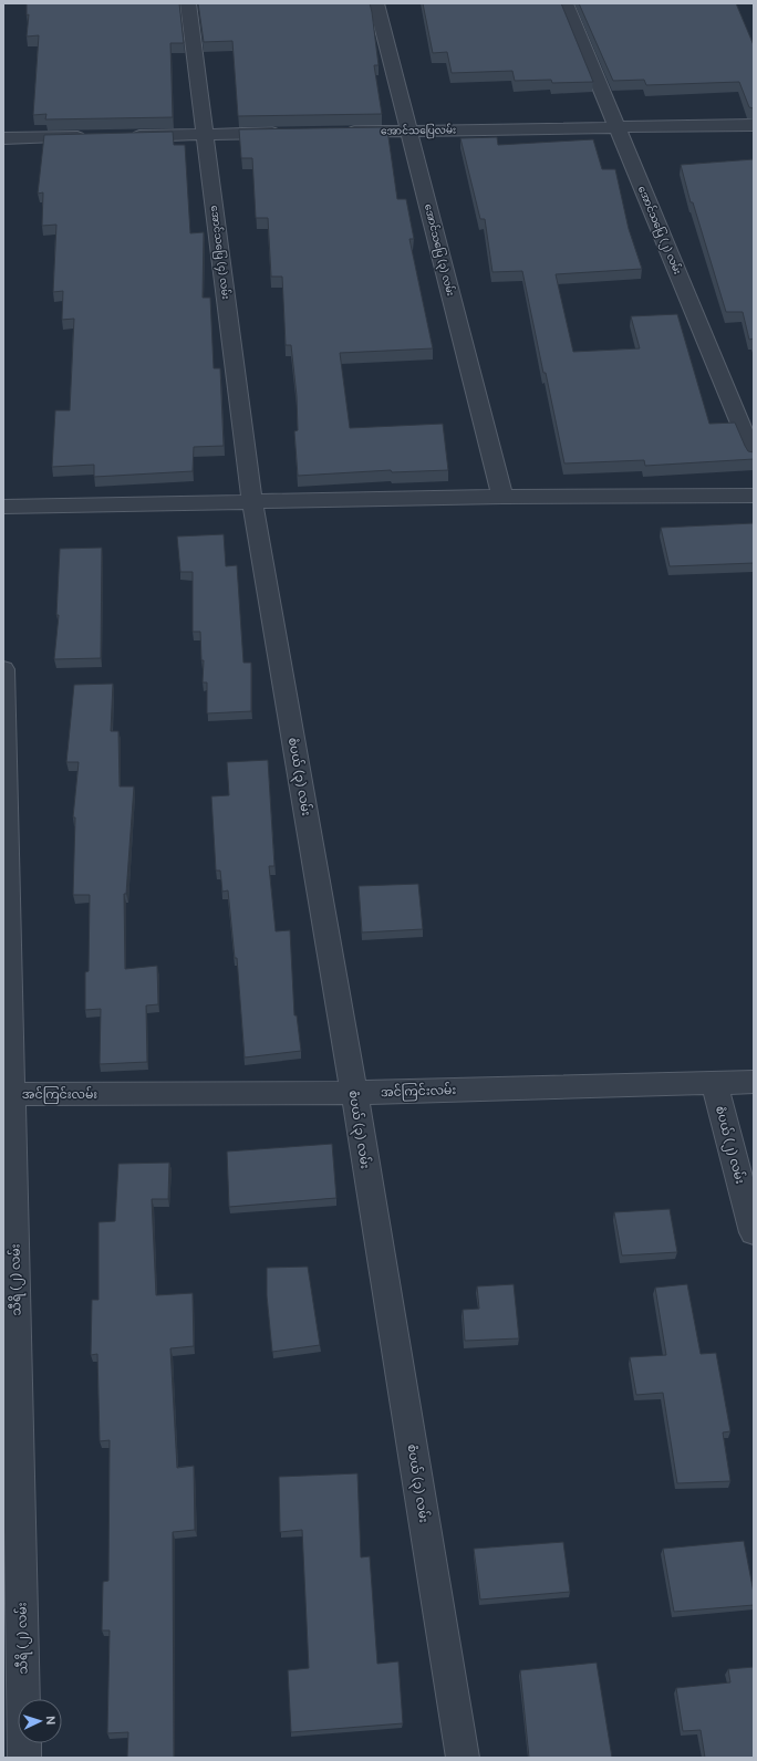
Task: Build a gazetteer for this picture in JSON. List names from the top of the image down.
{
  "streets": {
    "street": [
      "အောင်သပြေလမ်း",
      "အောင်သပြေ (၂) လမ်း",
      "အောင်သပြေ (၃) လမ်း",
      "အောင်သပြေ (၄) လမ်း",
      "စံပယ် (၃) လမ်း",
      "အင်ကြင်းလမ်း",
      "စံပယ် (၂) လမ်း",
      "သီရိ (၂) လမ်း"
    ]
  },
  "crossings": [
    ["အောင်သပြေလမ်း", "အောင်သပြေ (၂) လမ်း"],
    ["အောင်သပြေလမ်း", "အောင်သပြေ (၃) လမ်း"],
    ["အောင်သပြေ (၄) လမ်း", "စံပယ် (၃) လမ်း"],
    ["စံပယ် (၃) လမ်း", "အင်ကြင်းလမ်း"],
    ["အင်ကြင်းလမ်း", "စံပယ် (၂) လမ်း"],
    ["အင်ကြင်းလမ်း", "သီရိ (၂) လမ်း"]
  ],
  "north": "right"
}
